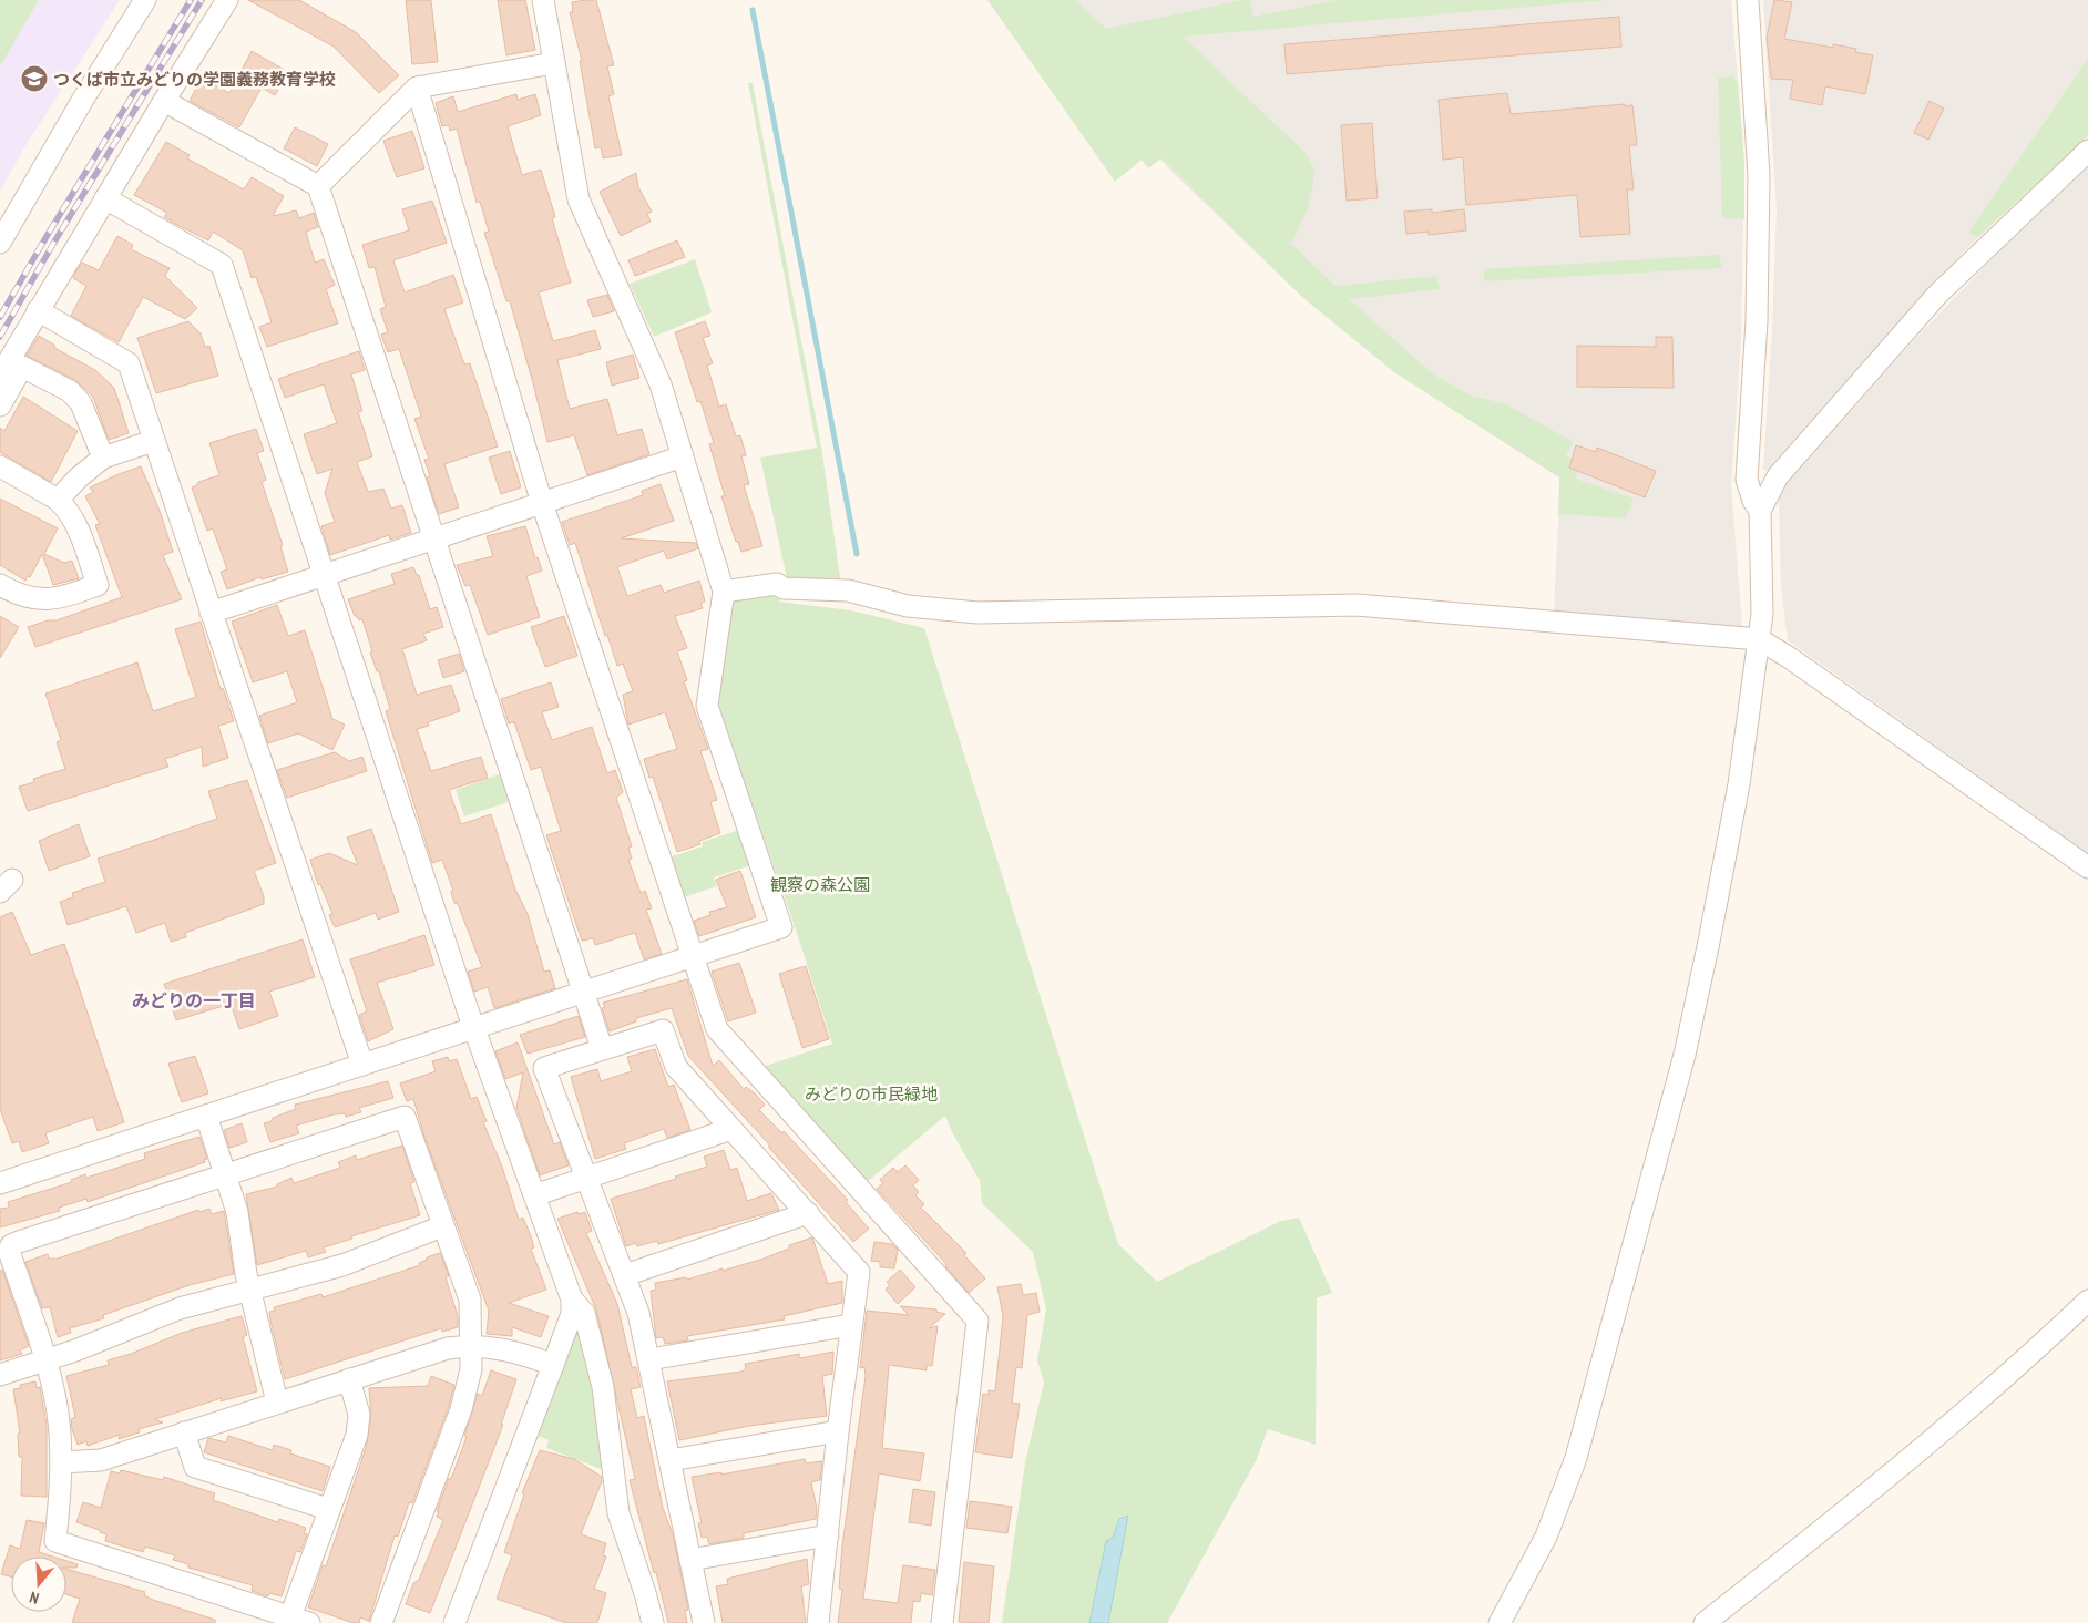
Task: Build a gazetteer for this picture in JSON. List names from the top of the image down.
{
  "districts": ["みどりの一丁目"],
  "parks": ["観察の森公園", "みどりの市民緑地"],
  "places": {
    "school or university": ["つくば市立みどりの学園義務教育学校"]
  },
  "north": "bottom"
}
